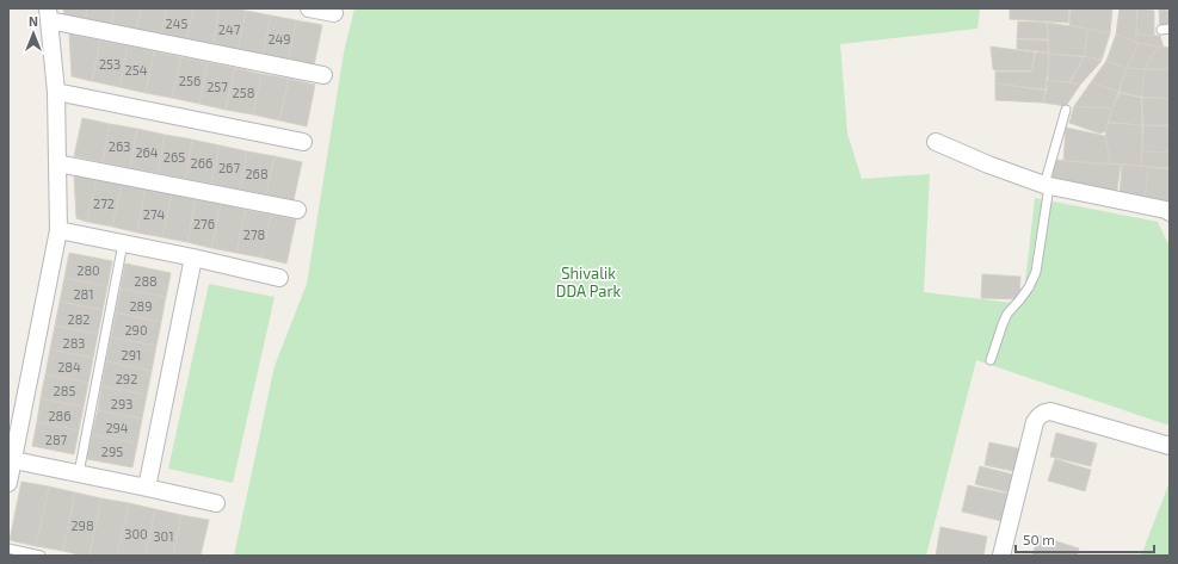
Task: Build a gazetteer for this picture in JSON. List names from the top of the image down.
{
  "parks": ["Shivalik DDA Park"],
  "house_numbers": [
    "245",
    "247",
    "249",
    "253",
    "254",
    "256",
    "257",
    "258",
    "263",
    "264",
    "265",
    "266",
    "267",
    "268",
    "272",
    "274",
    "276",
    "278",
    "280",
    "288",
    "281",
    "289",
    "282",
    "290",
    "283",
    "291",
    "284",
    "292",
    "285",
    "293",
    "286",
    "294",
    "287",
    "295",
    "298",
    "300",
    "301"
  ],
  "scale_bar": "50 m",
  "north": "top"
}
